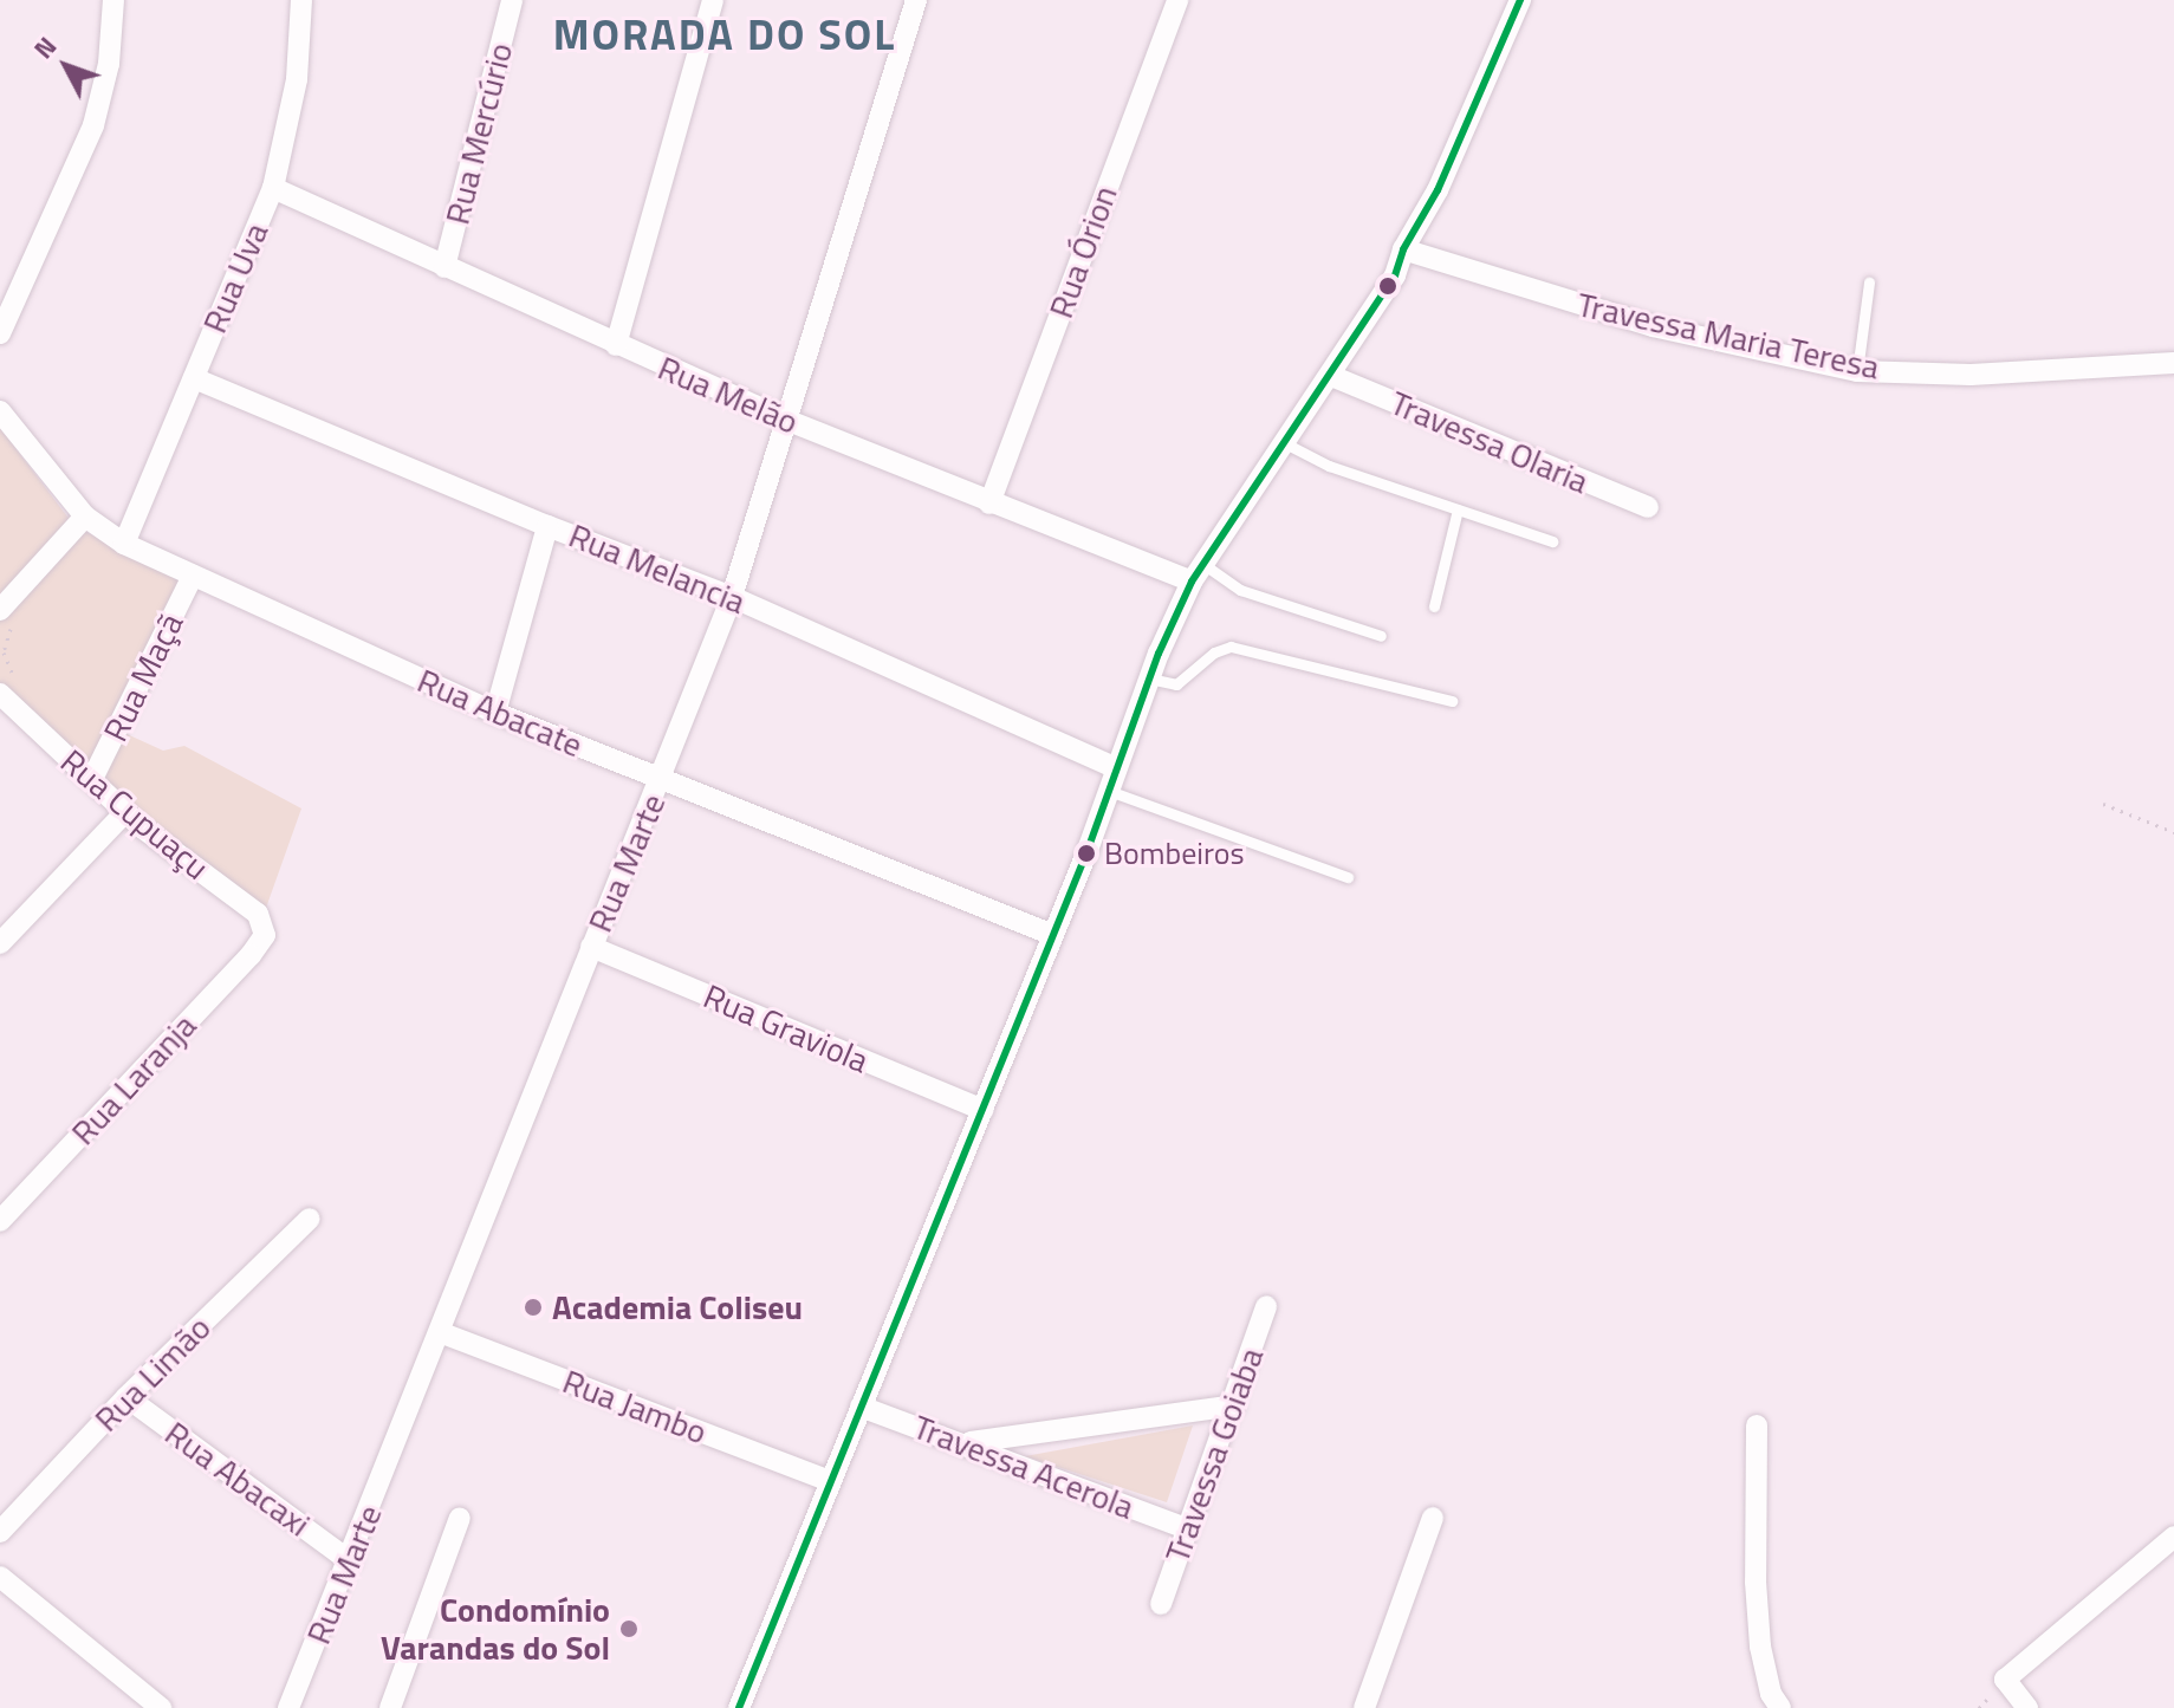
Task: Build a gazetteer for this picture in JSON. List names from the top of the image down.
{
  "streets": {
    "street": [
      "Rua Mercúrio",
      "Rua Órion",
      "Rua Uva",
      "Travessa Maria Teresa",
      "Rua Melão",
      "Travessa Olaria",
      "Rua Melancia",
      "Rua Maçã",
      "Rua Abacate",
      "Rua Cupuaçu",
      "Rua Marte",
      "Rua Graviola",
      "Rua Laranja",
      "Rua Limão",
      "Rua Jambo",
      "Travessa Goiaba",
      "Travessa Acerola",
      "Rua Abacaxi"
    ]
  },
  "crossings": [
    ["Rua Mercúrio", "Rua Melão"],
    ["Rua Órion", "Rua Melão"],
    ["Rua Uva", "Rua Melão"],
    ["Rua Uva", "Rua Melancia"],
    ["Rua Uva", "Rua Abacate"],
    ["Rua Melão", "Rua Marte"],
    ["Rua Melancia", "Rua Marte"],
    ["Rua Maçã", "Rua Abacate"],
    ["Rua Maçã", "Rua Cupuaçu"],
    ["Rua Abacate", "Rua Marte"],
    ["Rua Cupuaçu", "Rua Laranja"],
    ["Rua Marte", "Rua Graviola"],
    ["Rua Marte", "Rua Jambo"],
    ["Rua Marte", "Rua Abacaxi"],
    ["Rua Limão", "Rua Abacaxi"],
    ["Travessa Goiaba", "Travessa Acerola"]
  ],
  "districts": ["MORADA DO SOL"],
  "places": ["Bombeiros", "Academia Coliseu", "Condomínio Varandas do Sol"],
  "north": "top left"
}
